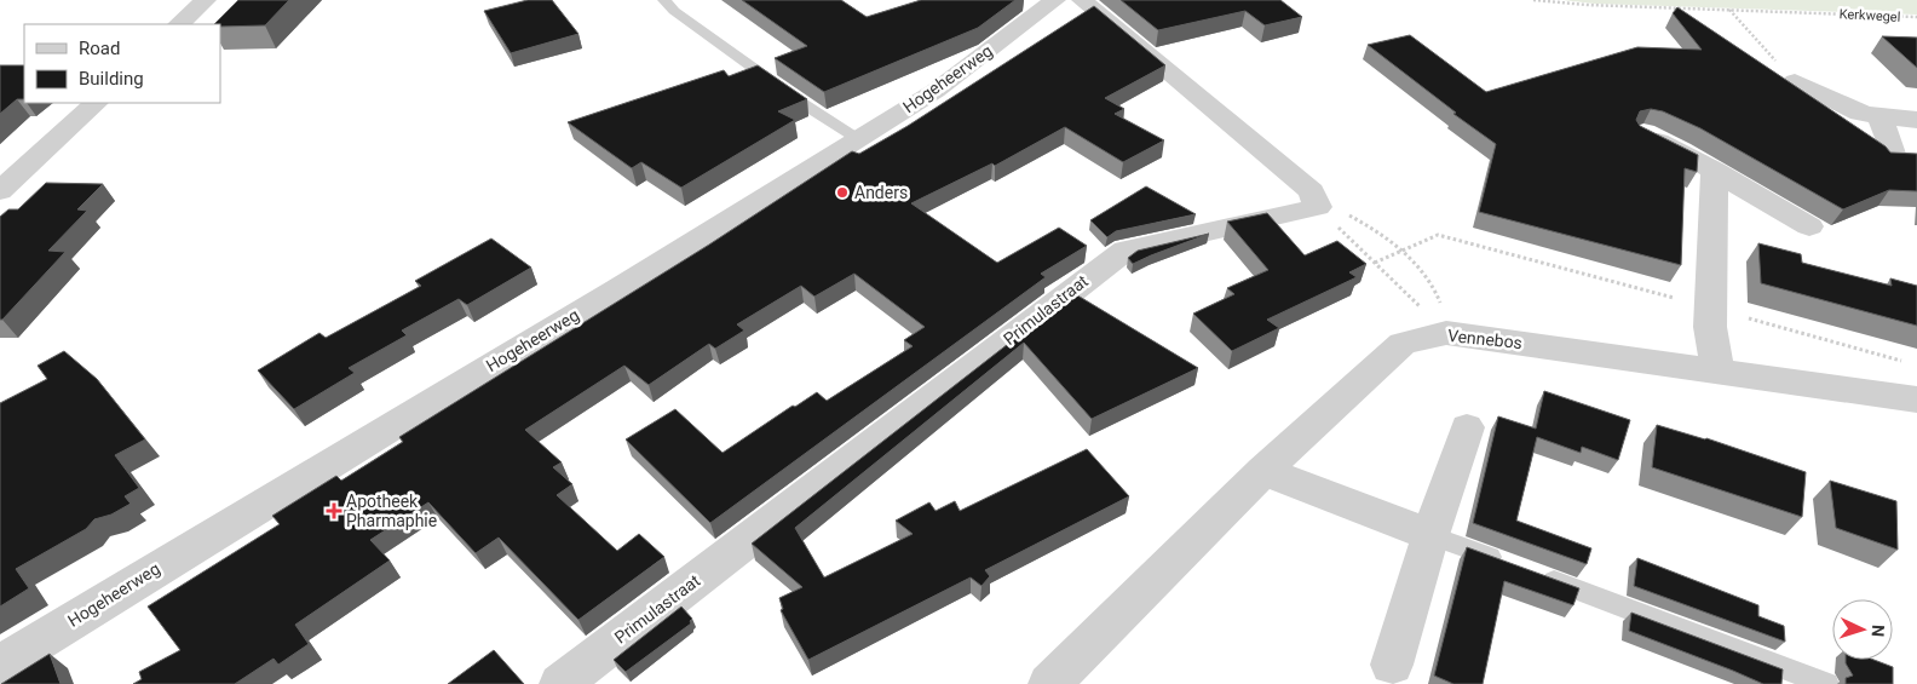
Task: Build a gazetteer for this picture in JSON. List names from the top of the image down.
{
  "streets": {
    "street": ["Hogeheerweg", "Primulastraat", "Vennebos"],
    "path": ["Kerkwegel"]
  },
  "places": {
    "other": ["Anders"],
    "health": ["Apotheek Pharmaphie"]
  },
  "legend": ["Road", "Building"],
  "north": "right"
}
